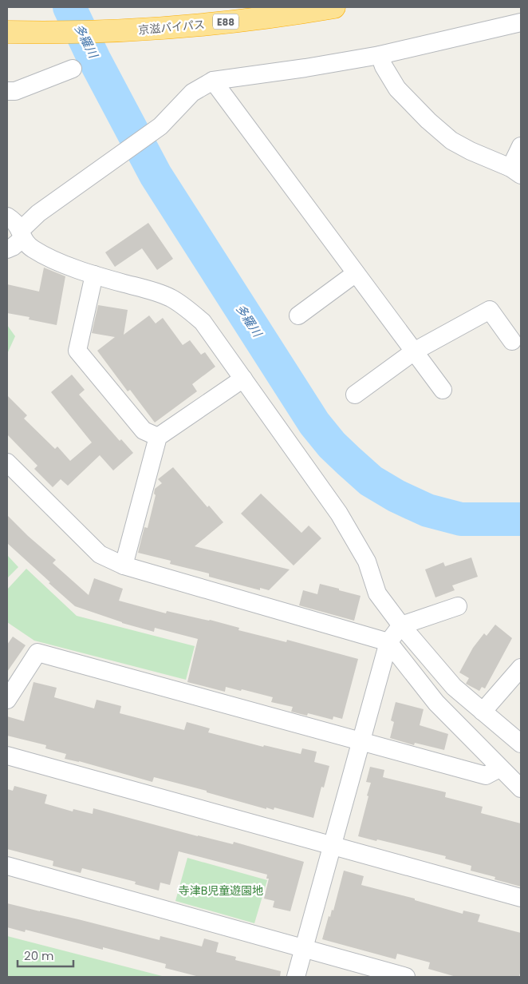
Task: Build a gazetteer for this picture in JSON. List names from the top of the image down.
{
  "streets": {
    "highway": ["E88", "京滋バイパス"]
  },
  "water": ["多羅川"],
  "parks": ["寺津B児童遊園地"],
  "scale_bar": "20 m"
}
